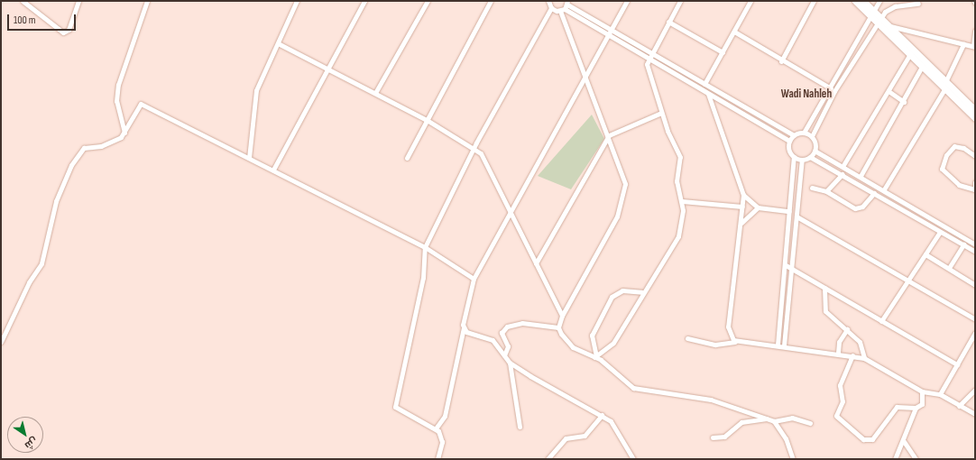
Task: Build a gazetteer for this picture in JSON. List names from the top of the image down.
{
  "districts": ["Wadi Nahleh"],
  "scale_bar": "100 m",
  "north": "bottom right"
}
